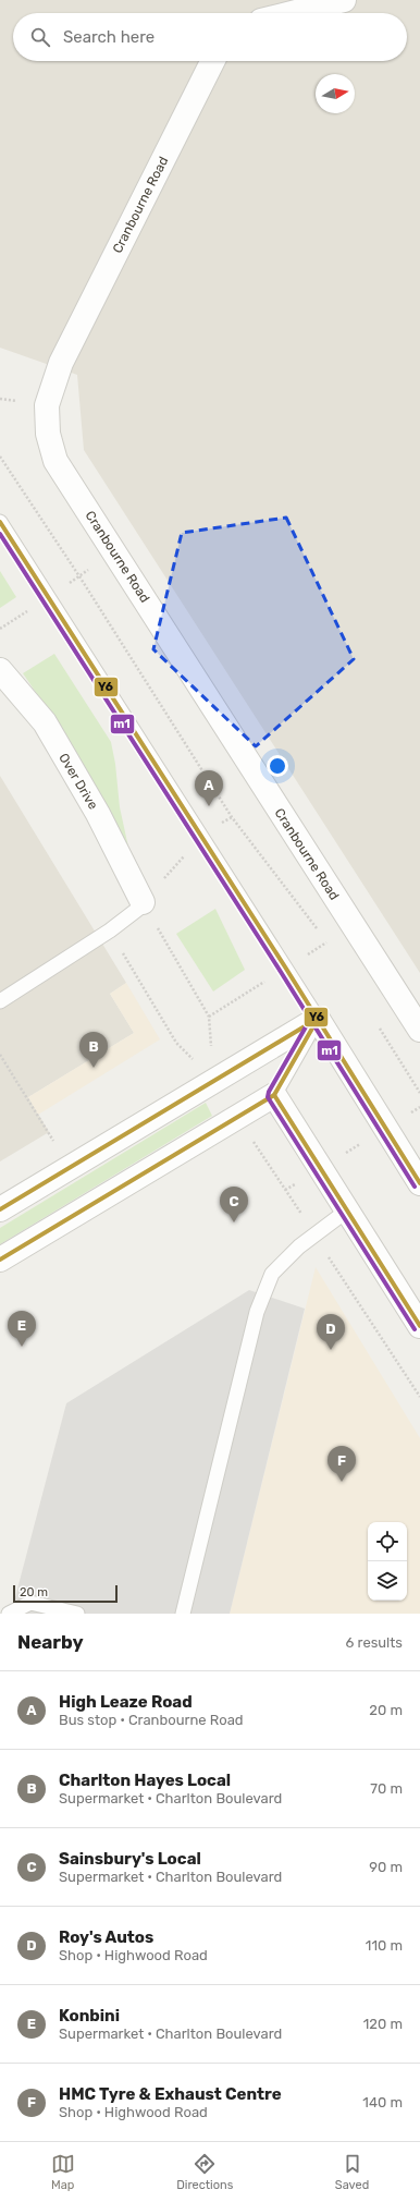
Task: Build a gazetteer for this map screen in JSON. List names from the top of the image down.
{
  "streets": {
    "street": ["Cranbourne Road", "Over Drive"]
  },
  "lines": ["transit line Y6", "transit line m1"],
  "scale_bar": "20 m",
  "north": "right",
  "page": {
    "search": "Search here",
    "pins": [
      "A",
      "B",
      "C",
      "E",
      "D",
      "F"
    ],
    "scale": "20 m",
    "heading": ["Nearby", "6 results"],
    "list": [
      {
        "mark": "A",
        "name": "High Leaze Road",
        "note": "Bus stop · Cranbourne Road",
        "value": "20 m"
      },
      {
        "mark": "B",
        "name": "Charlton Hayes Local",
        "note": "Supermarket · Charlton Boulevard",
        "value": "70 m"
      },
      {
        "mark": "C",
        "name": "Sainsbury's Local",
        "note": "Supermarket · Charlton Boulevard",
        "value": "90 m"
      },
      {
        "mark": "D",
        "name": "Roy's Autos",
        "note": "Shop · Highwood Road",
        "value": "110 m"
      },
      {
        "mark": "E",
        "name": "Konbini",
        "note": "Supermarket · Charlton Boulevard",
        "value": "120 m"
      },
      {
        "mark": "F",
        "name": "HMC Tyre & Exhaust Centre",
        "note": "Shop · Highwood Road",
        "value": "140 m"
      }
    ],
    "nav": ["Map", "Directions", "Saved"]
  }
}
